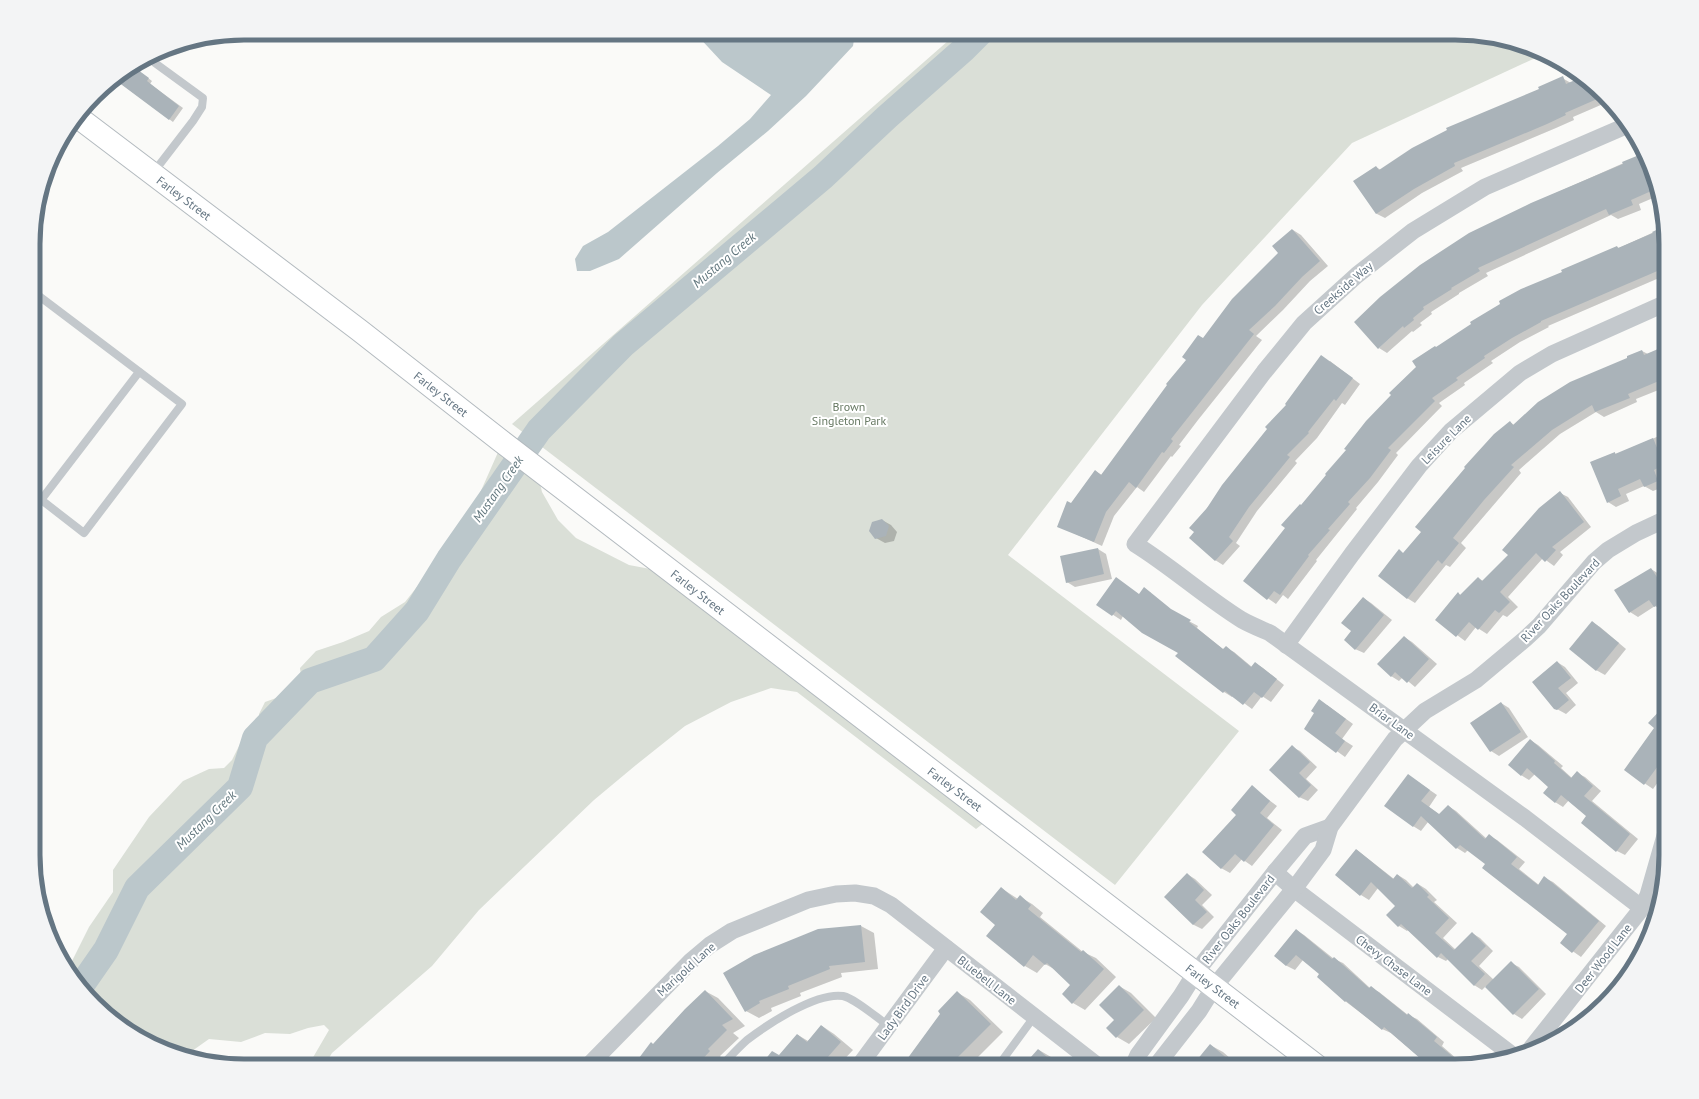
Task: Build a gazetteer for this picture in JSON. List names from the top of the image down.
{
  "streets": {
    "street": [
      "Farley Street",
      "Creekside Way",
      "Leisure Lane",
      "River Oaks Boulevard",
      "Briar Lane",
      "Deer Wood Lane",
      "Chevy Chase Lane",
      "Marigold Lane",
      "Bluebell Lane",
      "Lady Bird Drive"
    ]
  },
  "crossings": [
    ["Farley Street", "River Oaks Boulevard"],
    ["Creekside Way", "Briar Lane"],
    ["Leisure Lane", "Briar Lane"],
    ["River Oaks Boulevard", "Briar Lane"],
    ["River Oaks Boulevard", "Chevy Chase Lane"],
    ["Briar Lane", "Deer Wood Lane"],
    ["Marigold Lane", "Bluebell Lane"],
    ["Bluebell Lane", "Lady Bird Drive"]
  ],
  "water": ["Mustang Creek"],
  "parks": ["Brown Singleton Park"]
}
